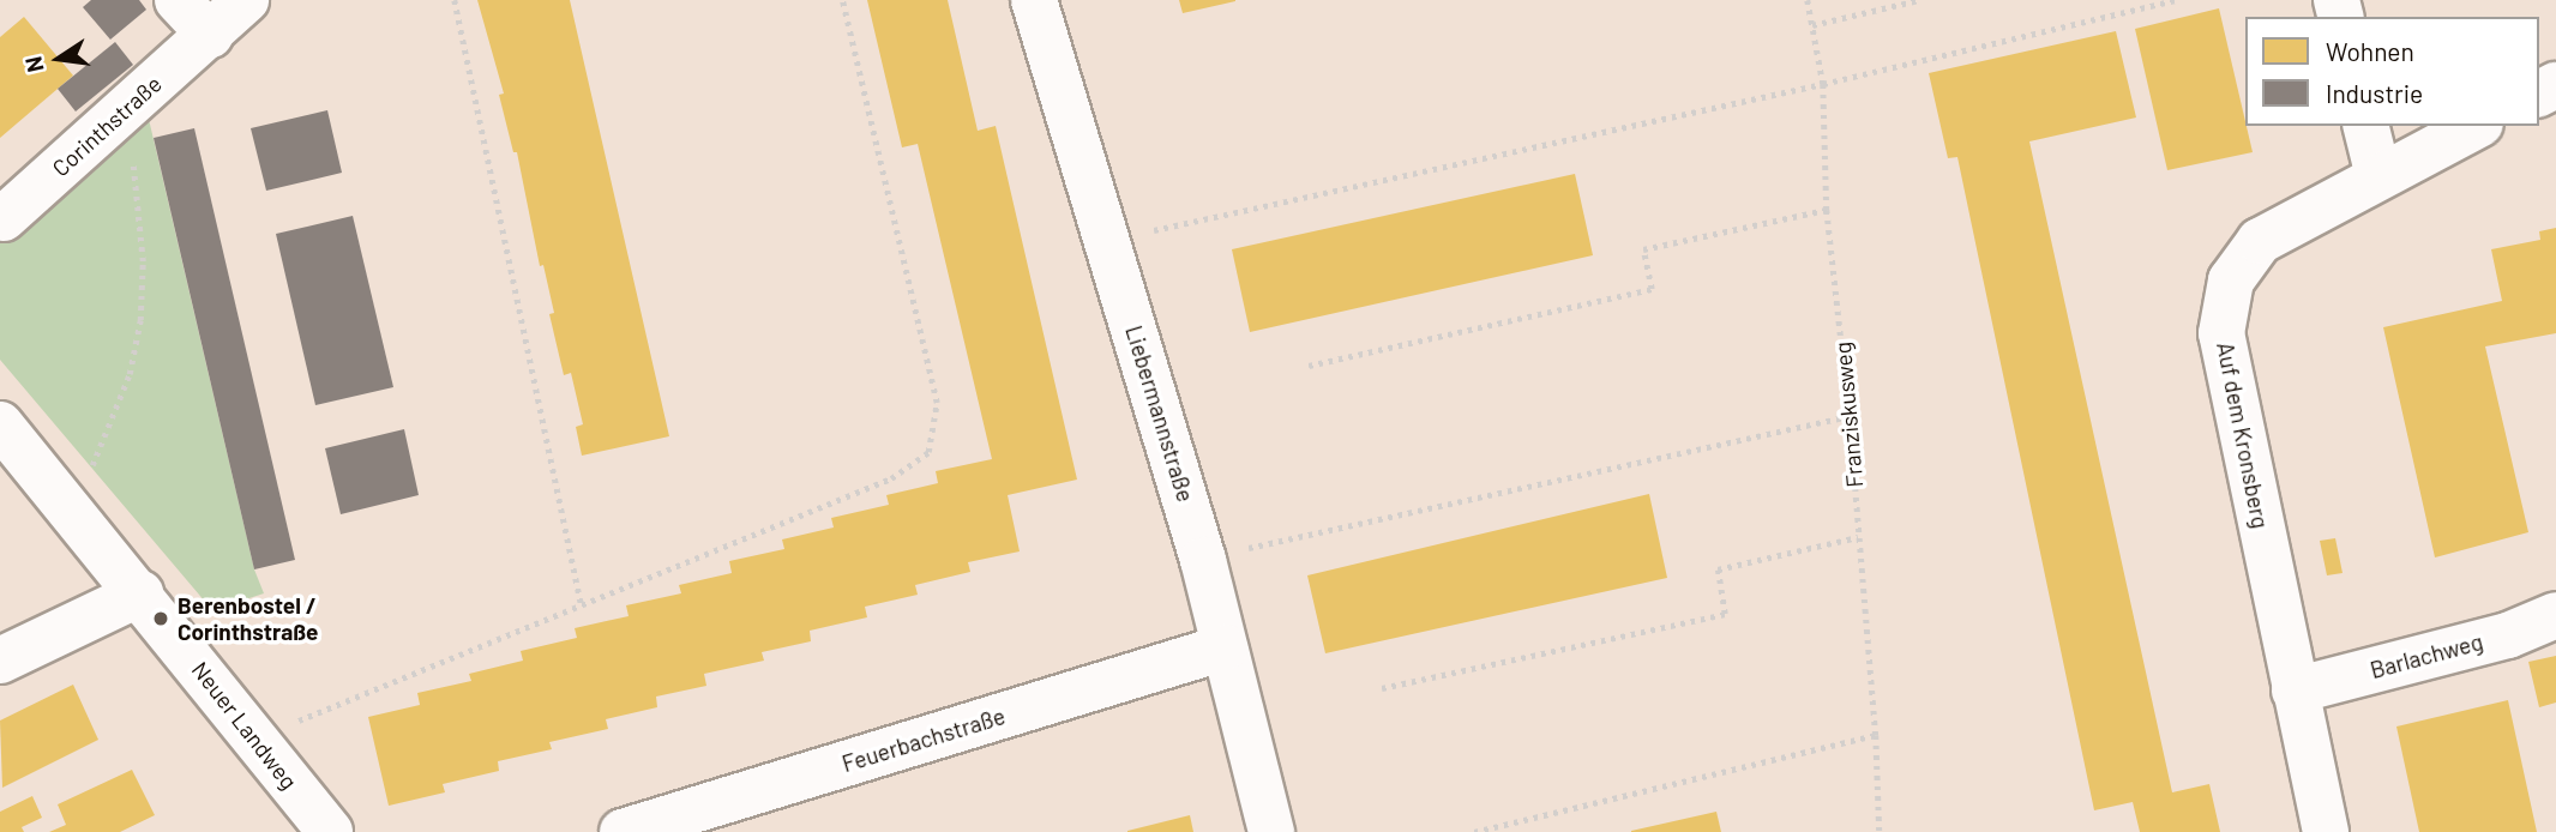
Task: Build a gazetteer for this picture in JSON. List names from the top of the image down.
{
  "streets": {
    "street": [
      "Corinthstraße",
      "Liebermannstraße",
      "Auf dem Kronsberg",
      "Barlachweg",
      "Neuer Landweg",
      "Feuerbachstraße"
    ],
    "path": ["Franziskusweg"]
  },
  "crossings": [
    ["Liebermannstraße", "Feuerbachstraße"],
    ["Auf dem Kronsberg", "Barlachweg"]
  ],
  "places": ["Berenbostel / Corinthstraße"],
  "legend": ["Wohnen", "Industrie"],
  "north": "left"
}
